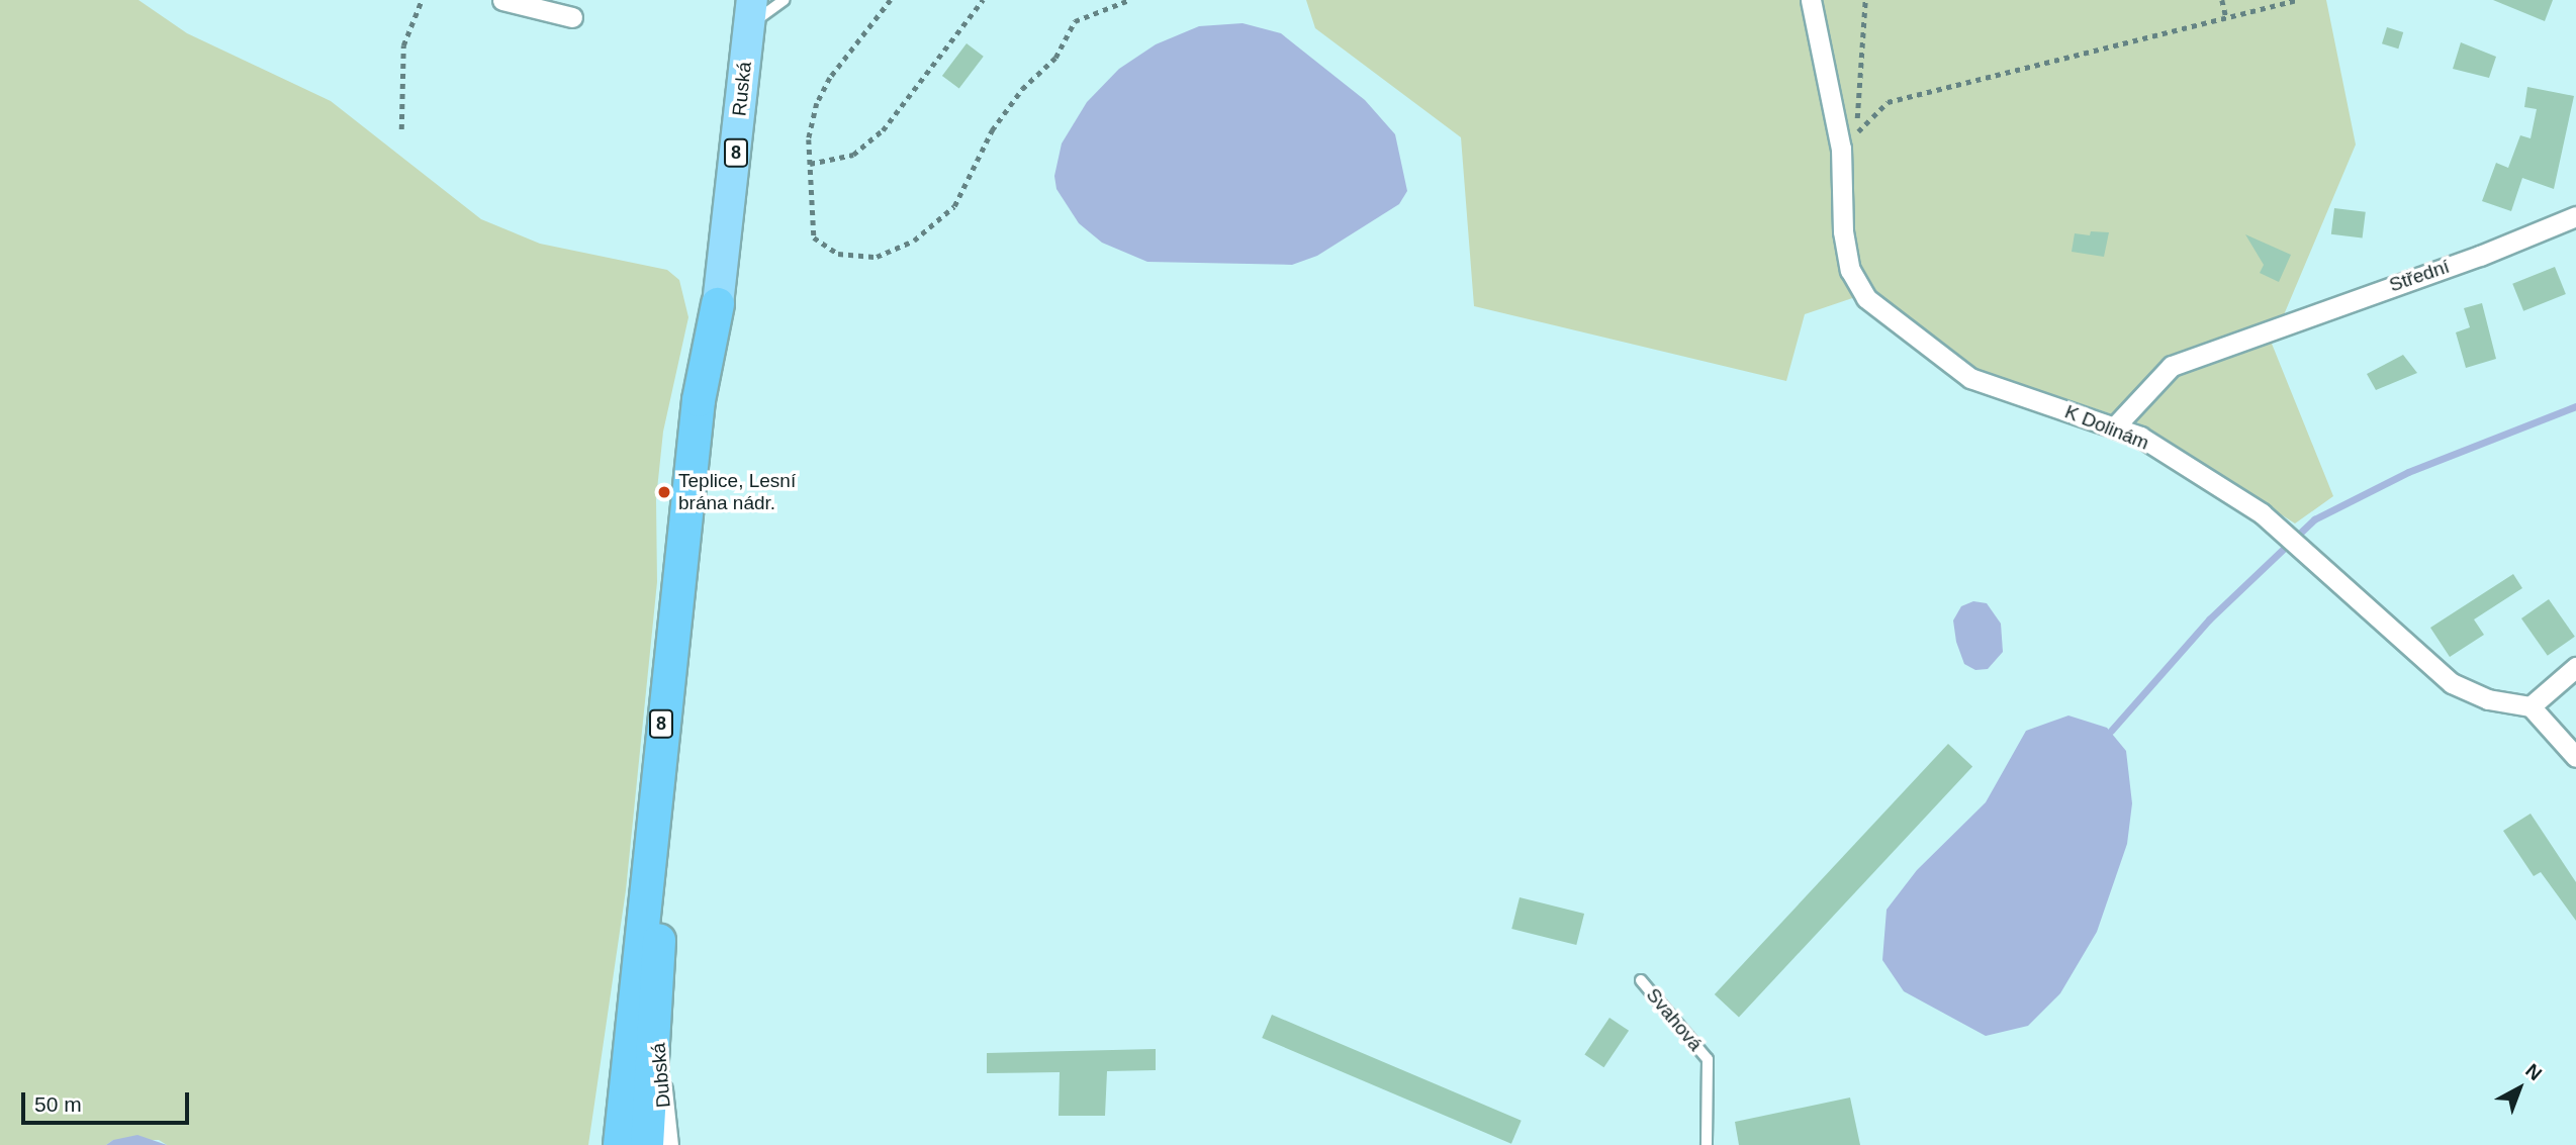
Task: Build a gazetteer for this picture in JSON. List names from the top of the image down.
{
  "streets": {
    "highway": ["8"],
    "main road": ["Ruská"],
    "street": ["Střední", "K Dolinám", "Dubská"],
    "lane": ["Svahová"]
  },
  "crossings": [
    ["Ruská", "8"],
    ["8", "Dubská"],
    ["Střední", "K Dolinám"]
  ],
  "places": ["Teplice, Lesní brána nádr."],
  "scale_bar": "50 m",
  "north": "top right"
}
